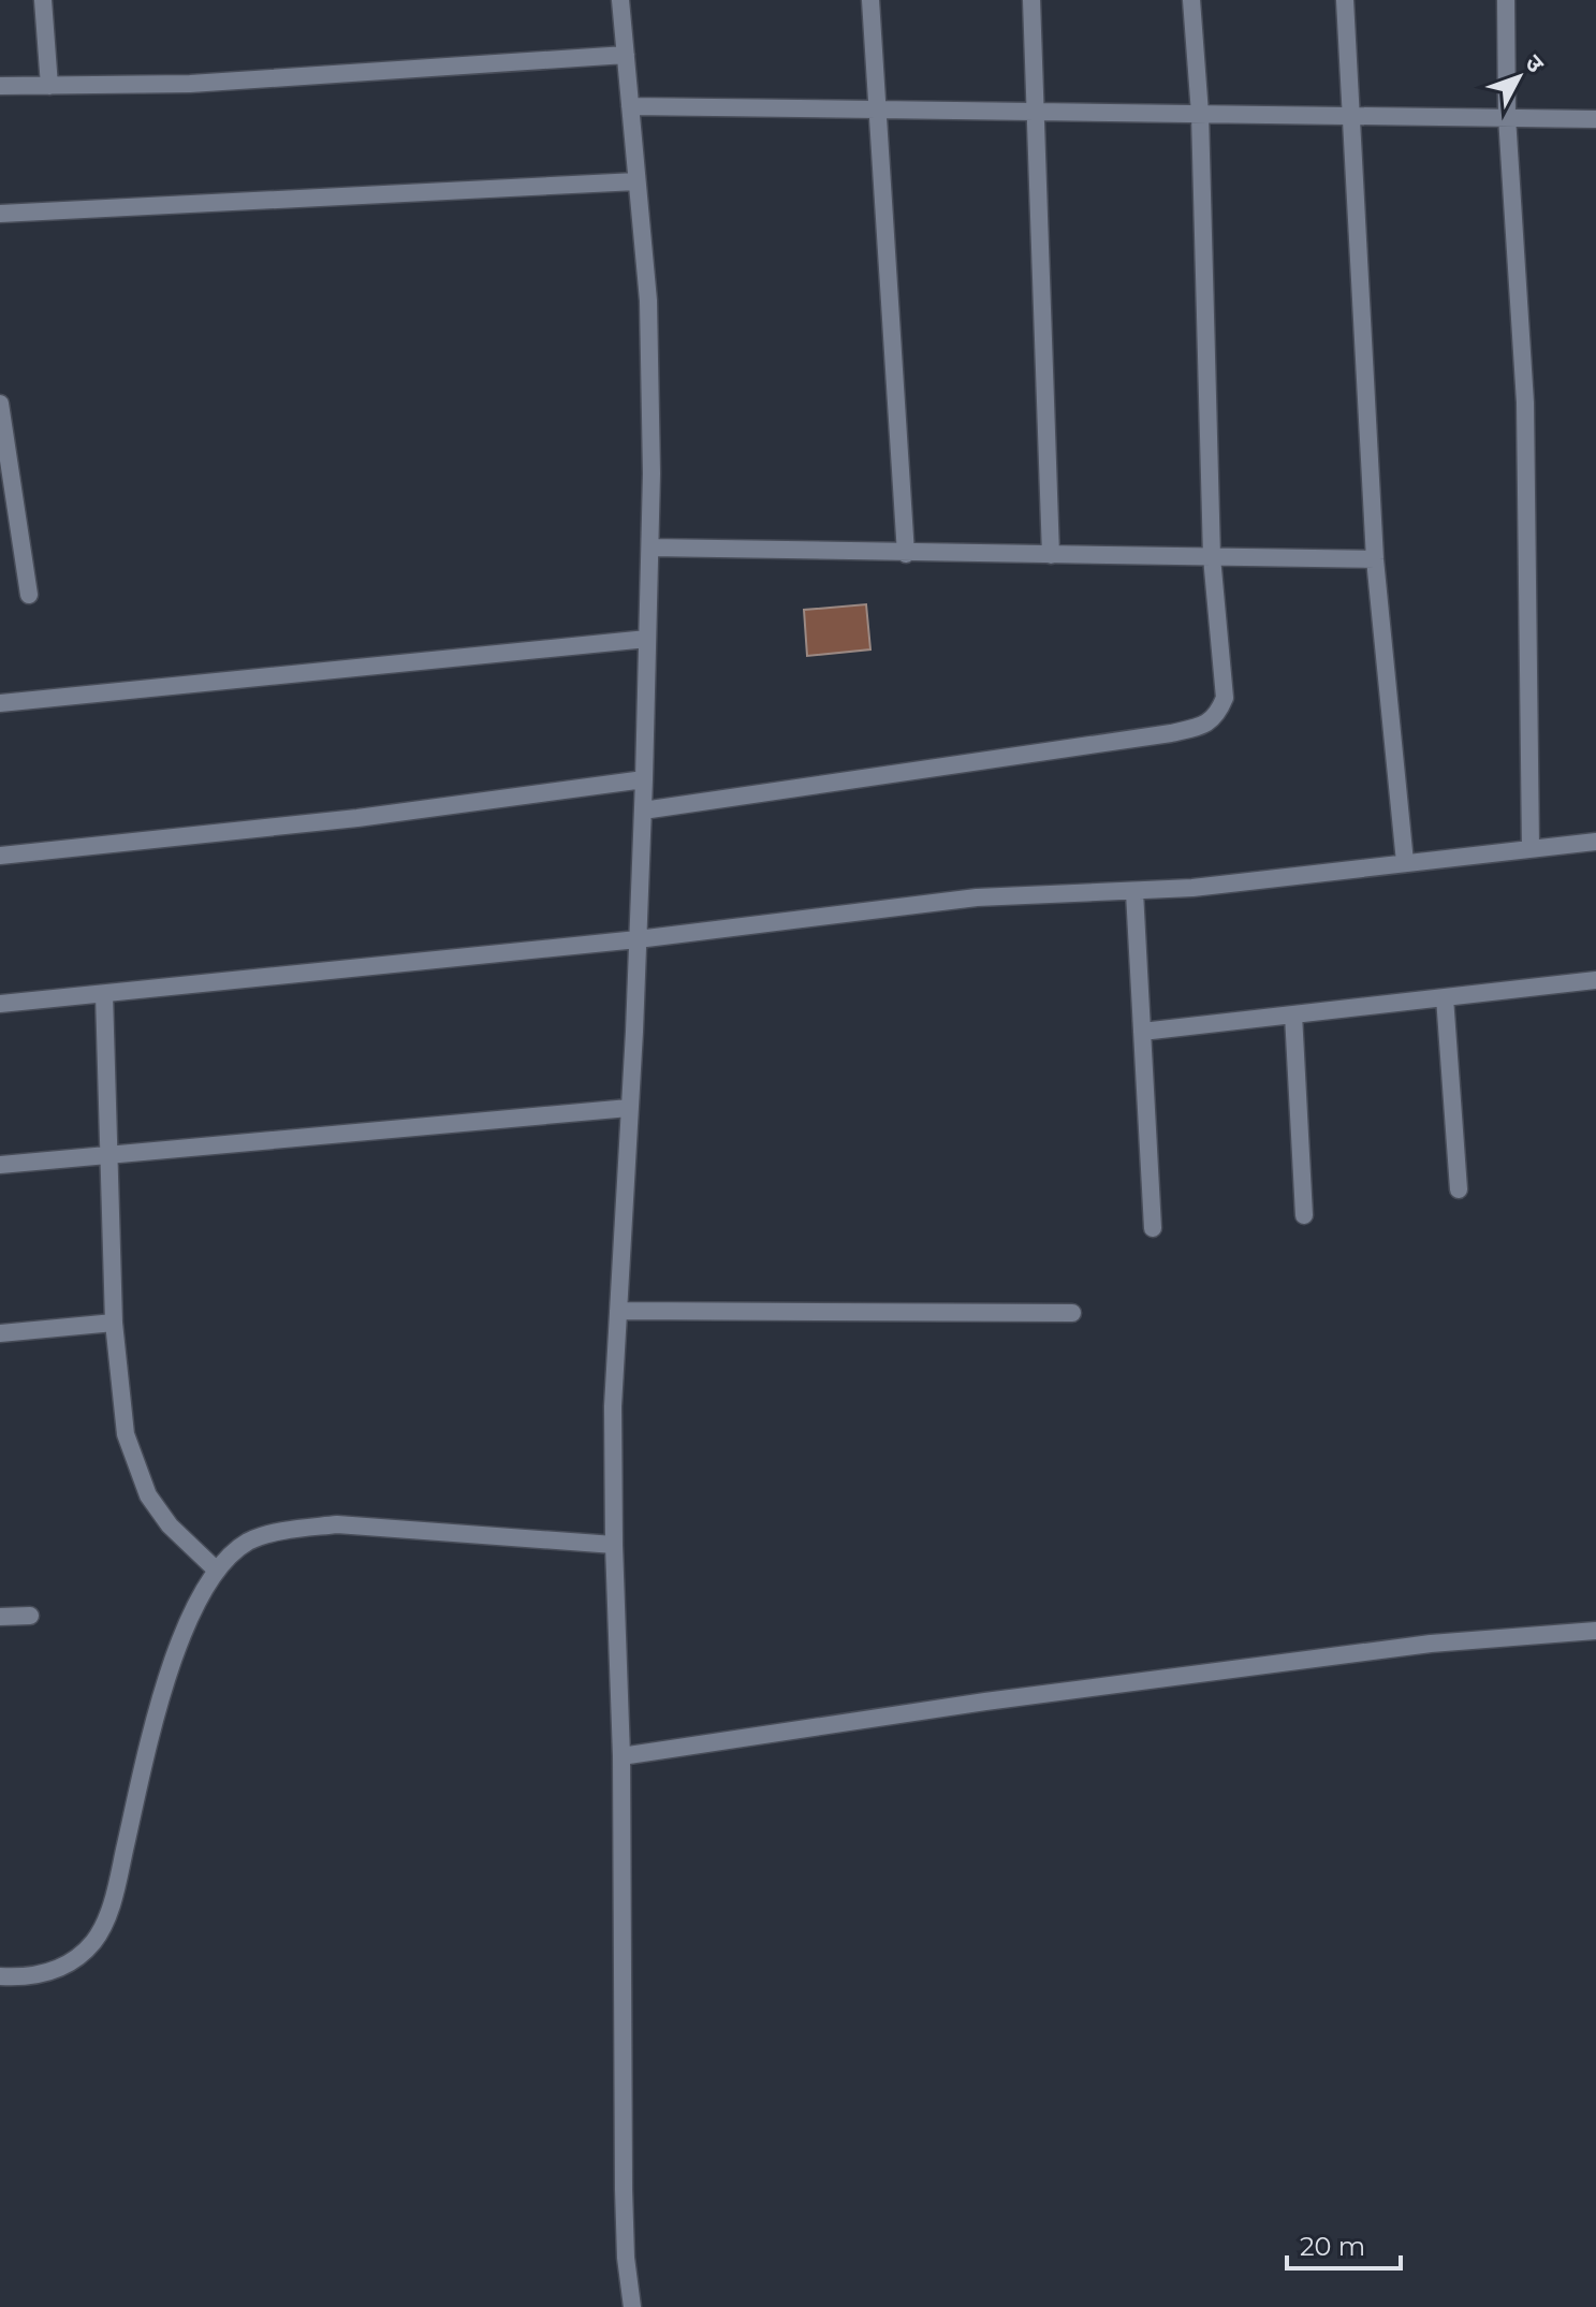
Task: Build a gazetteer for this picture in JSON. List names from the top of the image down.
{
  "scale_bar": "20 m",
  "north": "top right"
}
